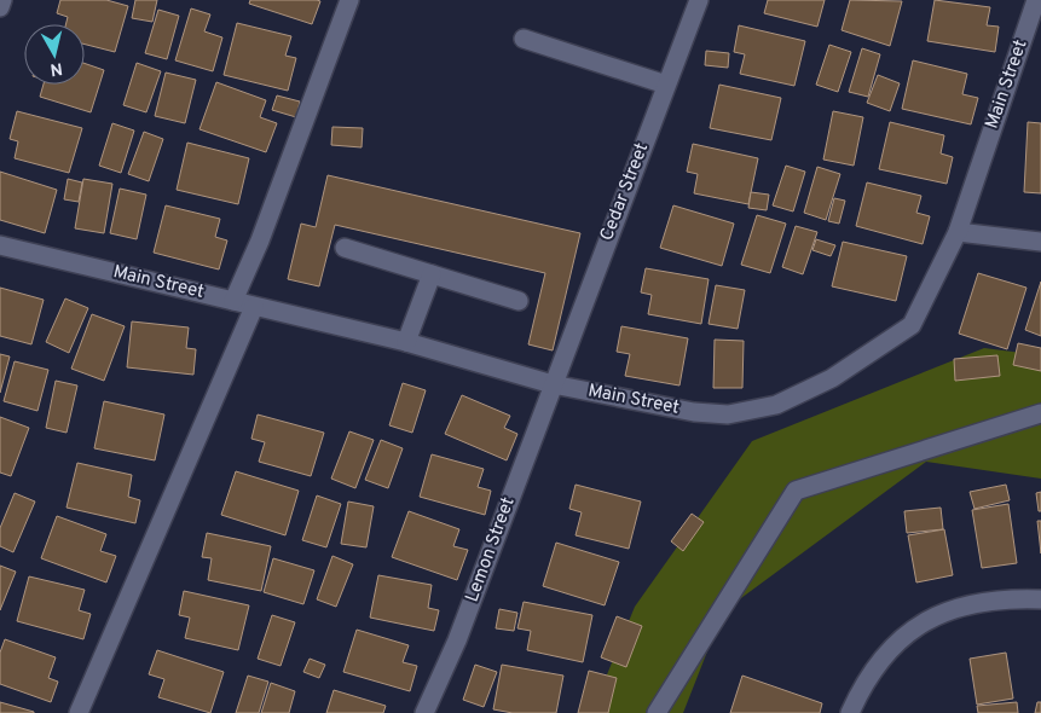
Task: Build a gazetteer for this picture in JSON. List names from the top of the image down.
{
  "streets": {
    "street": ["Main Street", "Cedar Street", "Lemon Street"]
  },
  "crossings": [
    ["Main Street", "Cedar Street"],
    ["Main Street", "Lemon Street"],
    ["Cedar Street", "Lemon Street"]
  ],
  "north": "bottom"
}
